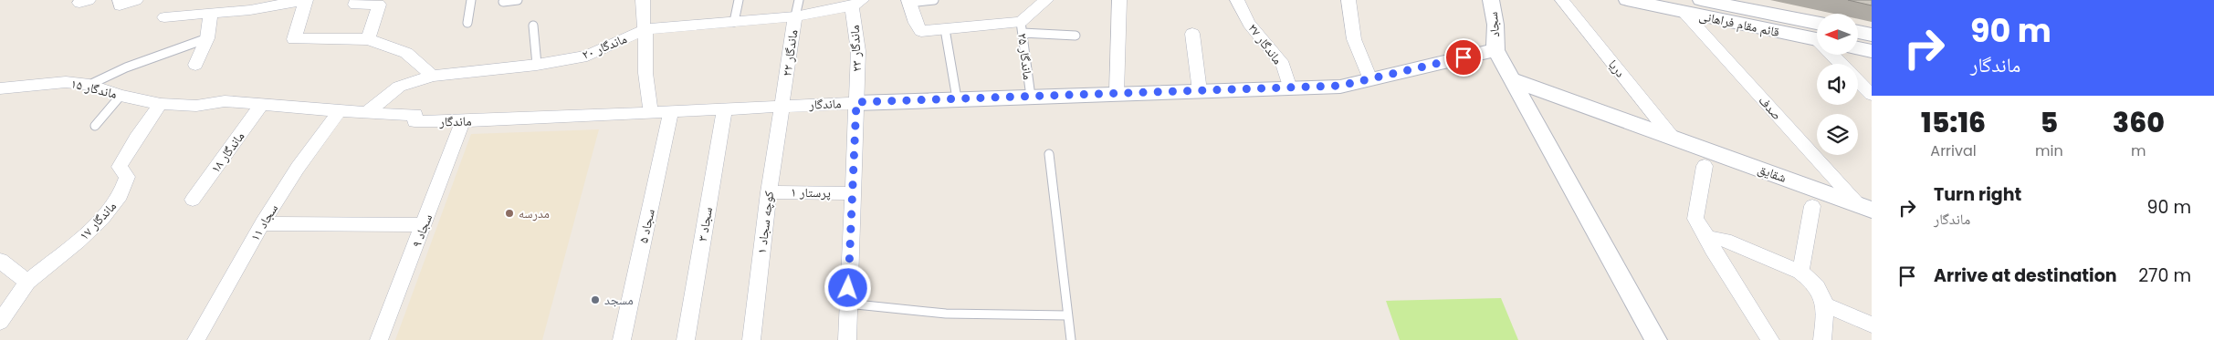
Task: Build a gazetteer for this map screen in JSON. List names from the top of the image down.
{
  "streets": {
    "street": [
      "قائم مقام فراهانی",
      "سجاد",
      "ماندگار ۲۷",
      "ماندگار ۲۰",
      "ماندگار ۲۳",
      "ماندگار ۲۲",
      "ماندگار ۲۵",
      "دریا",
      "ماندگار ۱۵",
      "ماندگار",
      "صدف",
      "ماندگار ۱۸",
      "شقایق",
      "پرستار ۱",
      "ماندگار ۱۷",
      "سجاد ۱۱",
      "کوچه سجاد ۱",
      "سجاد ۳",
      "سجاد ۵",
      "سجاد ۹"
    ]
  },
  "crossings": [
    ["قائم مقام فراهانی", "صدف"],
    ["سجاد", "ماندگار"],
    ["ماندگار ۲۷", "ماندگار"],
    ["ماندگار ۲۰", "ماندگار ۲۳"],
    ["ماندگار ۲۰", "ماندگار ۲۲"],
    ["ماندگار ۲۰", "ماندگار"],
    ["ماندگار ۲۳", "ماندگار"],
    ["ماندگار ۲۳", "پرستار ۱"],
    ["ماندگار ۲۲", "ماندگار"],
    ["ماندگار ۲۲", "کوچه سجاد ۱"],
    ["ماندگار ۲۵", "ماندگار"],
    ["دریا", "شقایق"],
    ["ماندگار ۱۵", "ماندگار"],
    ["ماندگار ۱۵", "ماندگار ۱۷"],
    ["ماندگار", "ماندگار ۱۸"],
    ["ماندگار", "ماندگار ۱۷"],
    ["ماندگار", "سجاد ۱۱"],
    ["ماندگار", "کوچه سجاد ۱"],
    ["ماندگار", "سجاد ۳"],
    ["ماندگار", "سجاد ۵"],
    ["ماندگار", "سجاد ۹"],
    ["صدف", "شقایق"],
    ["پرستار ۱", "کوچه سجاد ۱"]
  ],
  "places": ["مدرسه", "مسجد"],
  "north": "left",
  "page": {
    "turn": ["90 m", "ماندگار"],
    "eta": [
      "15:16",
      "Arrival",
      "5",
      "min",
      "360",
      "m"
    ],
    "list": [
      {
        "name": "Turn right",
        "note": "ماندگار",
        "value": "90 m"
      },
      {
        "name": "Arrive at destination",
        "value": "270 m"
      }
    ]
  }
}
